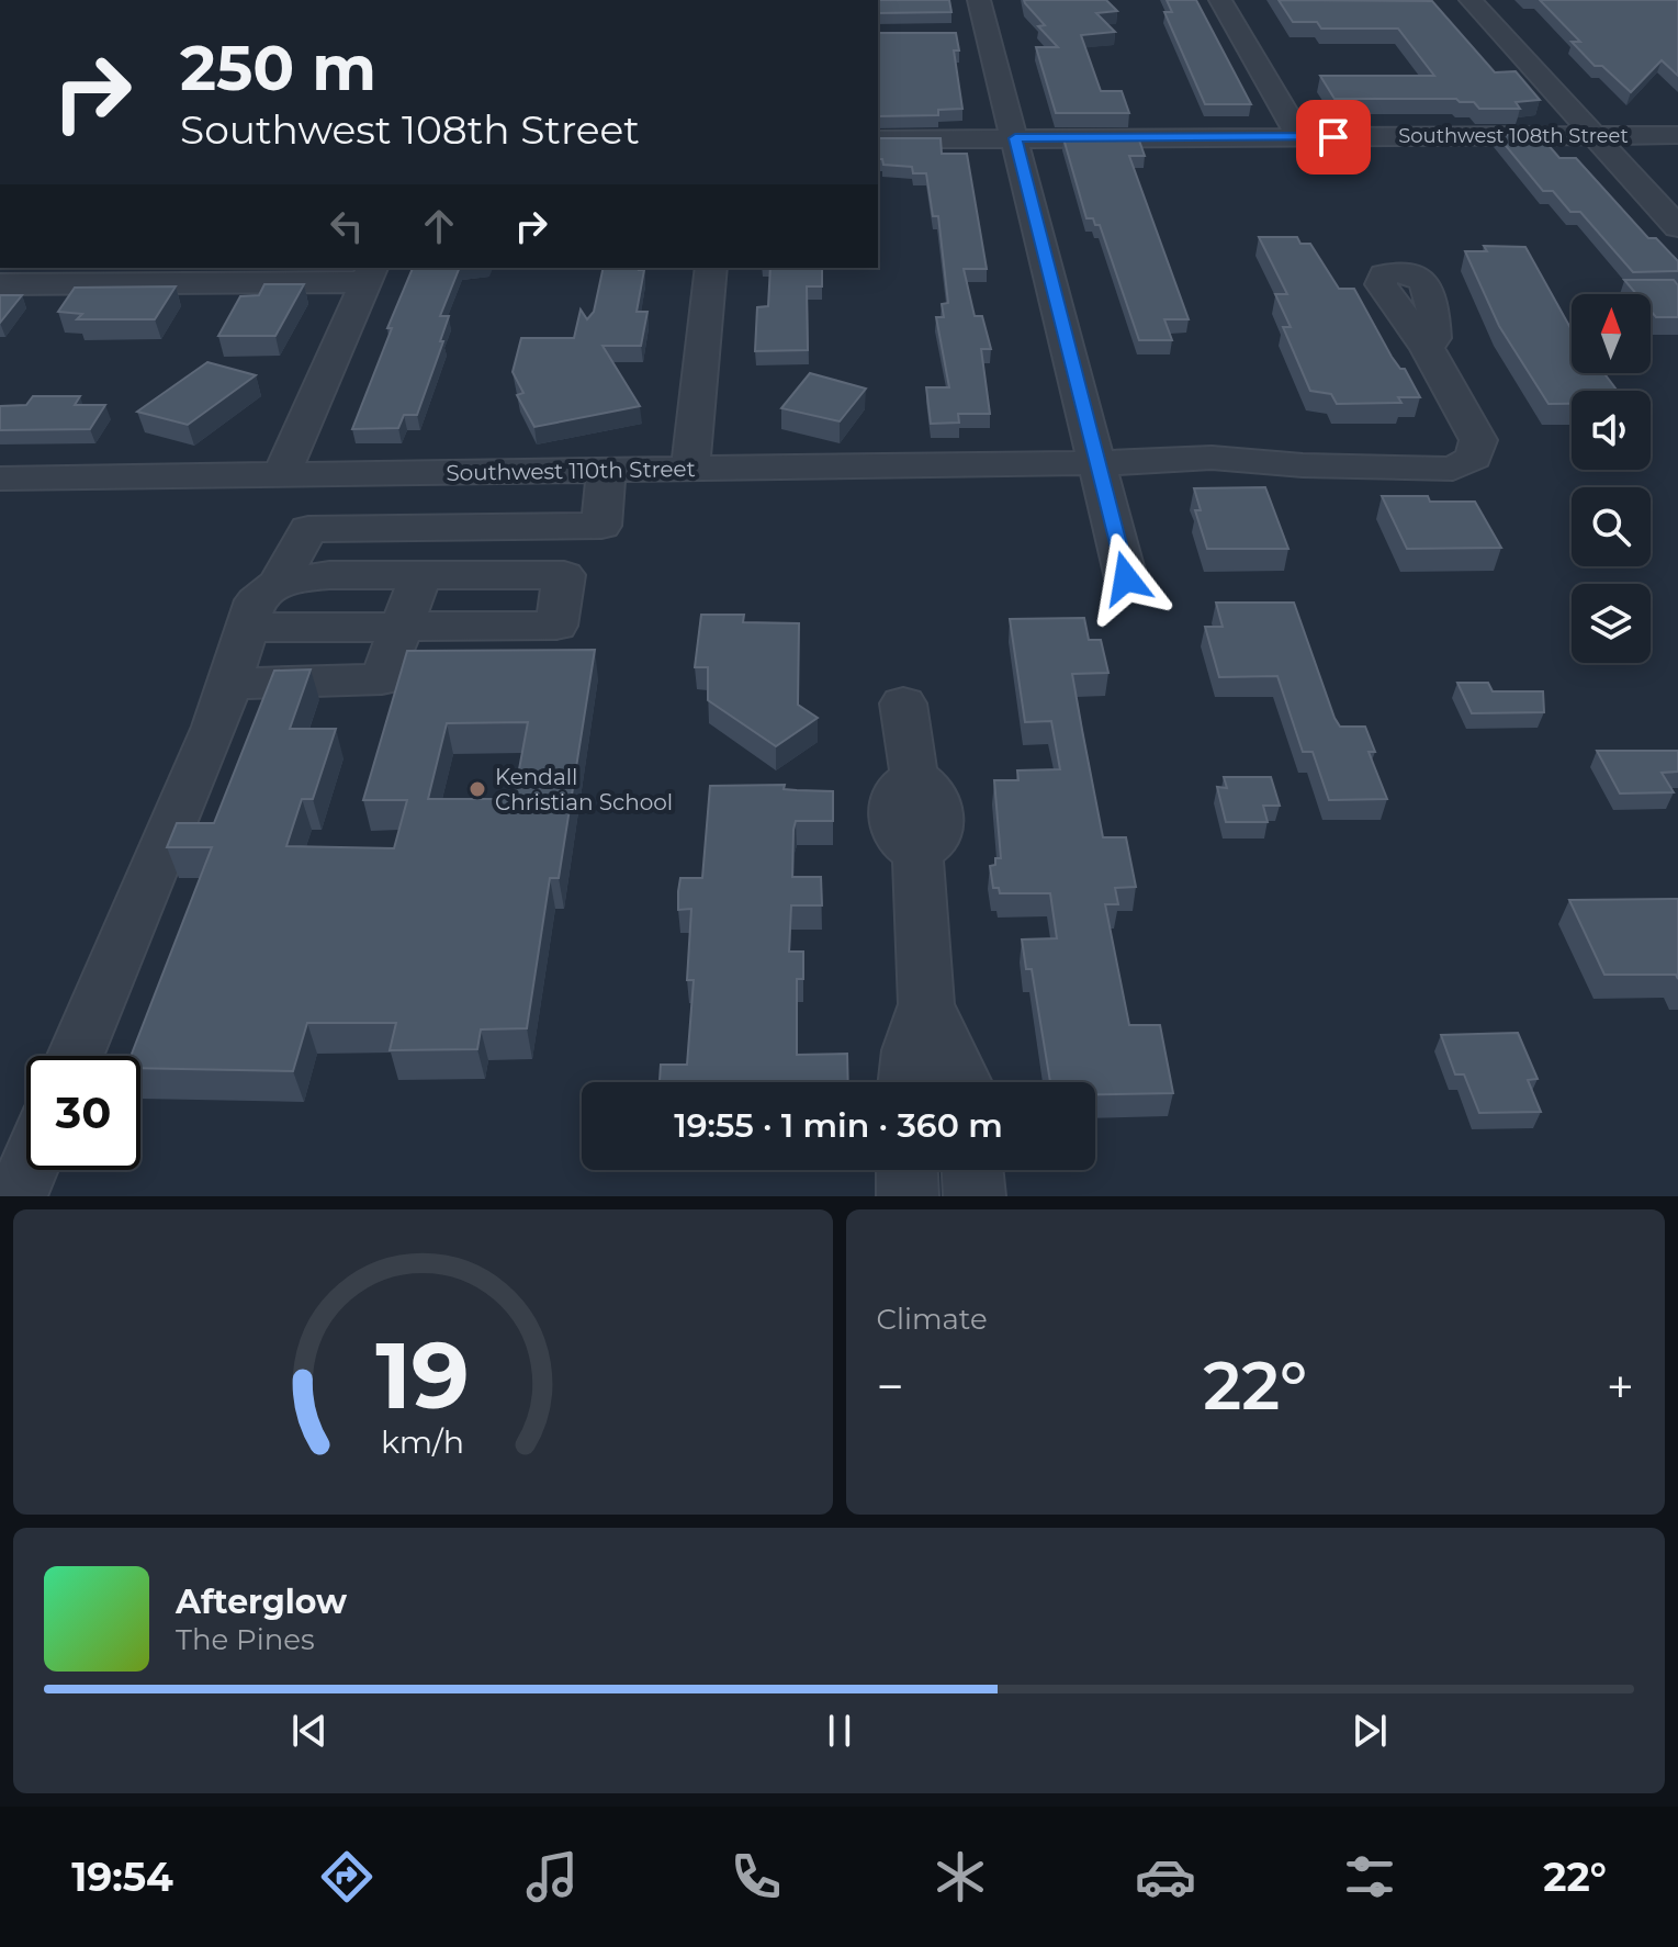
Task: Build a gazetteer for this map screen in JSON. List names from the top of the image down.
{
  "streets": {
    "street": ["Southwest 108th Street", "Southwest 110th Street"]
  },
  "places": ["Kendall Christian School"],
  "north": "top",
  "page": {
    "turn": ["250 m", "Southwest 108th Street"],
    "limit": "30",
    "trip": "19:55 · 1 min · 360 m",
    "tile": "Climate",
    "heat": ["−", "22°", "+"],
    "song": ["Afterglow", "The Pines"],
    "tabs": ["19:54", "22°"],
    "gauge": ["19", "km/h"]
  }
}
